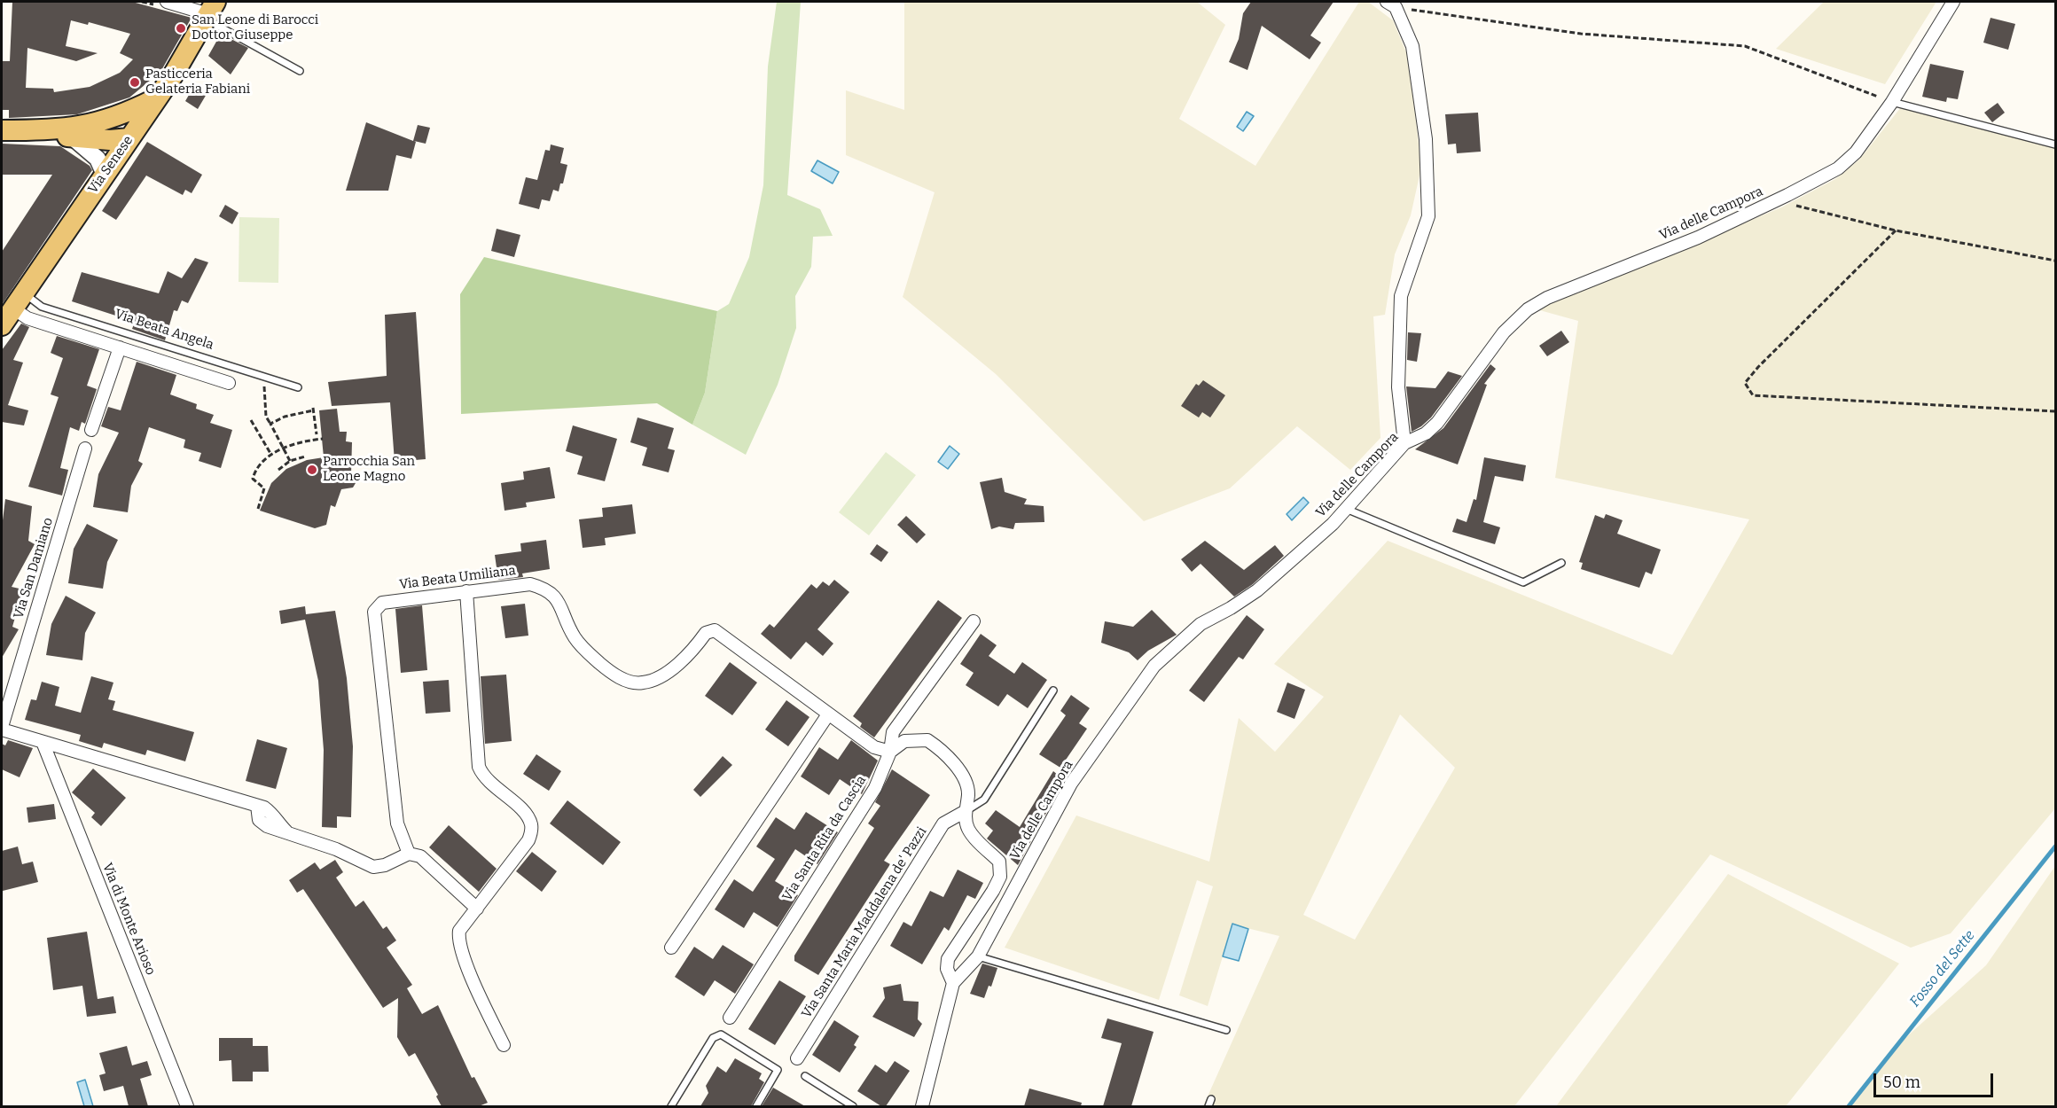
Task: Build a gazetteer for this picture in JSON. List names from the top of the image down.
{
  "streets": {
    "main road": ["Via Senese"],
    "street": [
      "Via delle Campora",
      "Via San Damiano",
      "Via Beata Umiliana",
      "Via Santa Rita da Cascia",
      "Via di Monte Arioso",
      "Via Santa Maria Maddalena de' Pazzi"
    ],
    "lane": ["Via Beata Angela"]
  },
  "crossings": [
    ["Via Senese", "Via Beata Angela"],
    ["Via San Damiano", "Via Beata Umiliana"],
    ["Via San Damiano", "Via di Monte Arioso"],
    ["Via Beata Umiliana", "Via Santa Rita da Cascia"]
  ],
  "water": ["Fosso del Sette"],
  "places": ["San Leone di Barocci Dottor Giuseppe", "Pasticceria Gelateria Fabiani", "Parrocchia San Leone Magno"],
  "scale_bar": "50 m"
}
